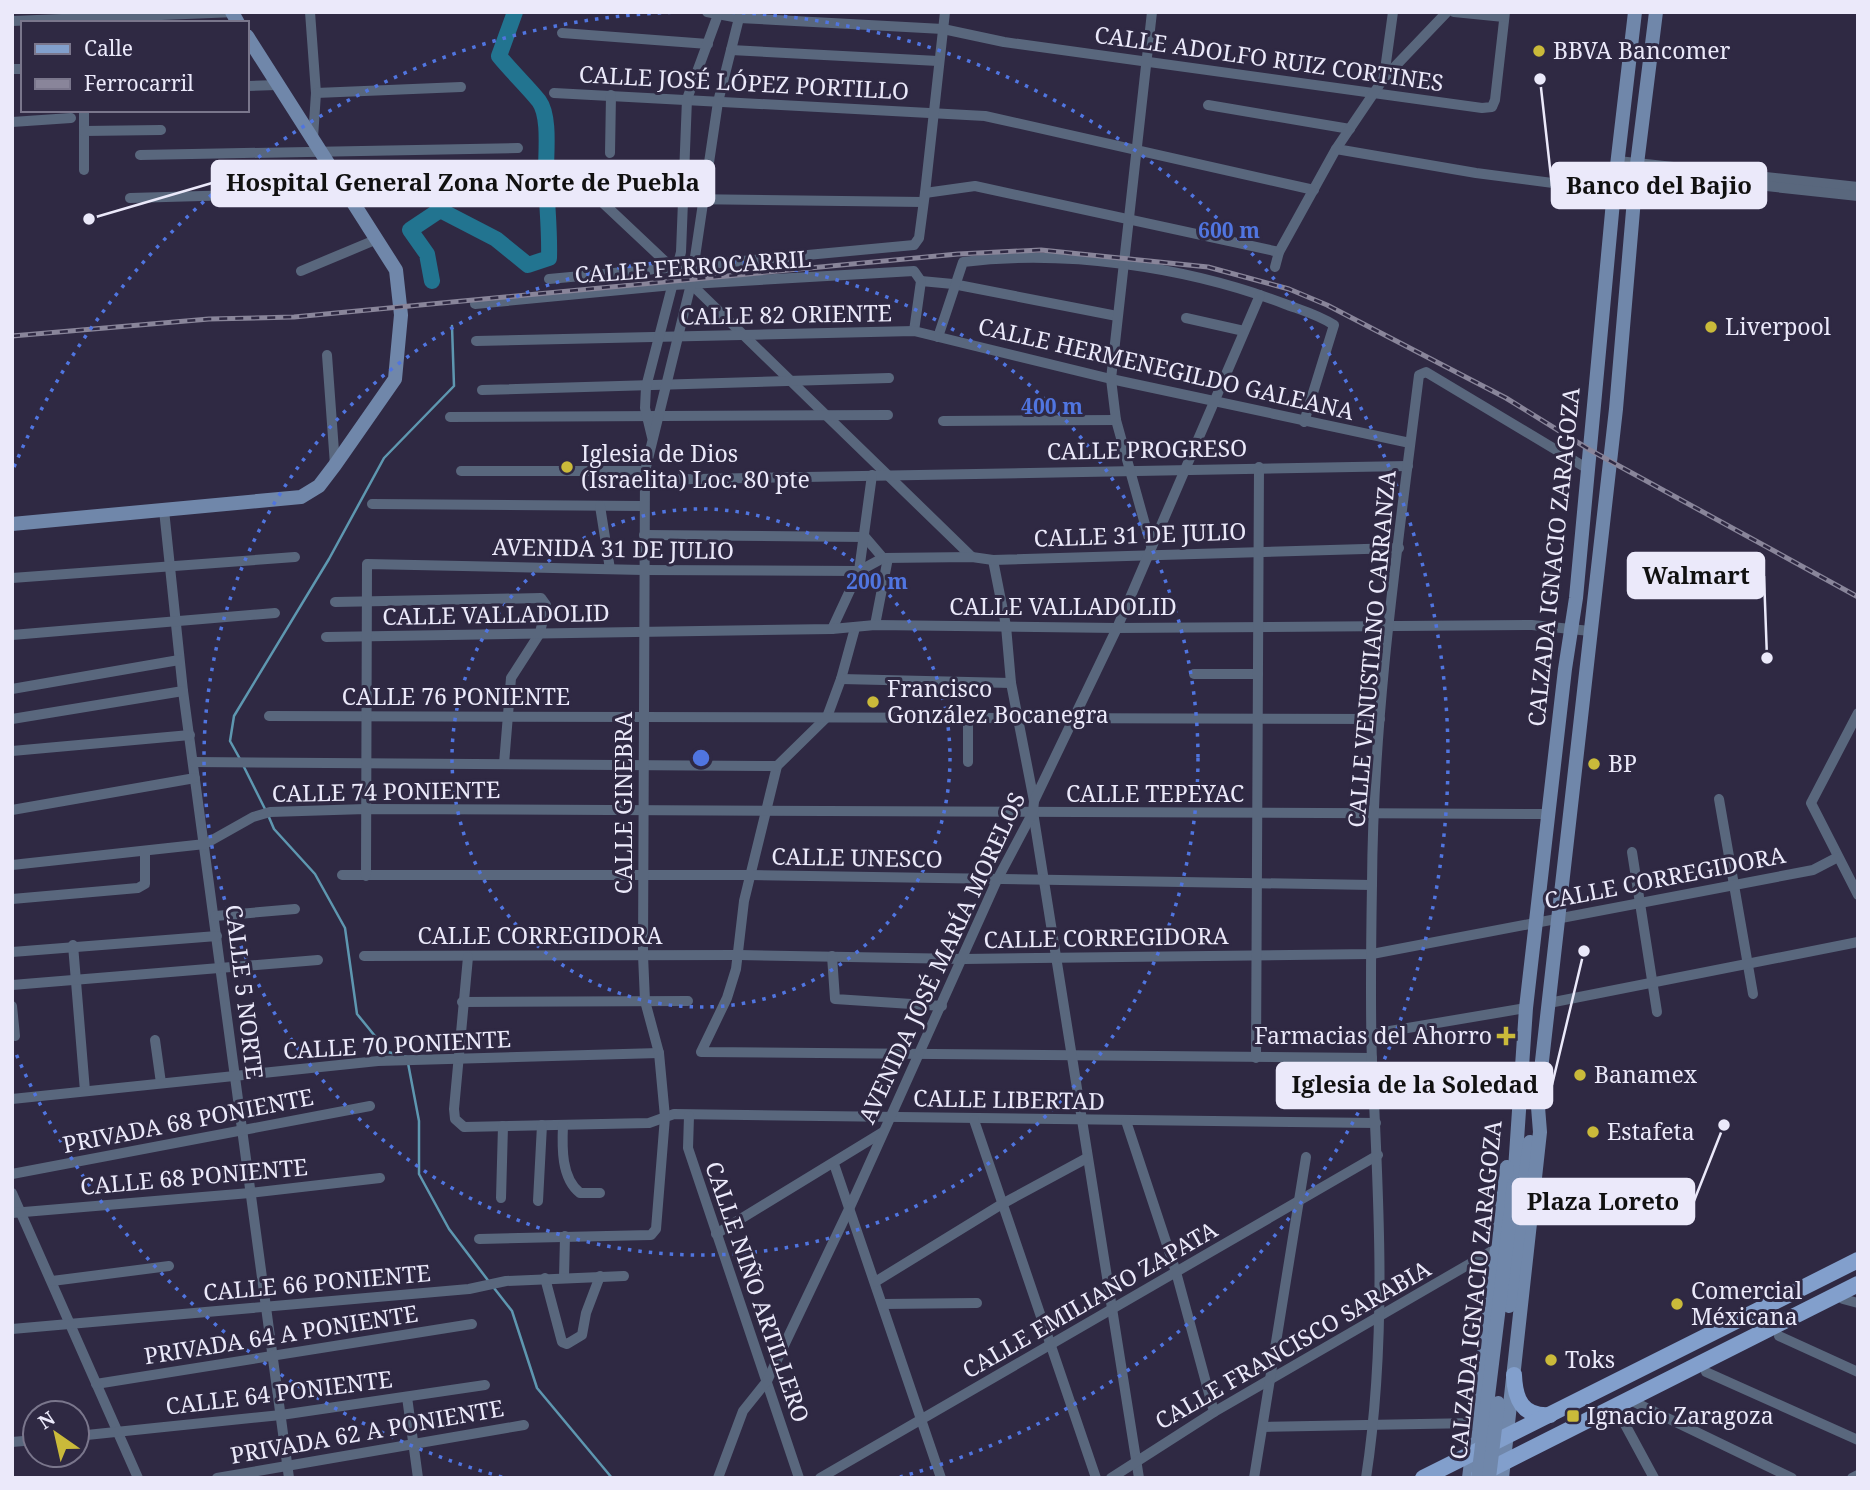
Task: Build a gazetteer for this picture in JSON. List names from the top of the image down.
{
  "streets": {
    "main road": ["CALZADA IGNACIO ZARAGOZA"],
    "street": [
      "CALLE ADOLFO RUIZ CORTINES",
      "CALLE JOSÉ LÓPEZ PORTILLO",
      "CALLE FERROCARRIL",
      "CALLE 82 ORIENTE",
      "CALLE HERMENEGILDO GALEANA",
      "CALLE PROGRESO",
      "CALLE 31 DE JULIO",
      "AVENIDA 31 DE JULIO",
      "CALLE VALLADOLID",
      "CALLE VENUSTIANO CARRANZA",
      "CALLE 76 PONIENTE",
      "CALLE 74 PONIENTE",
      "CALLE TEPEYAC",
      "CALLE GINEBRA",
      "CALLE UNESCO",
      "CALLE CORREGIDORA",
      "AVENIDA JOSÉ MARÍA MORELOS",
      "CALLE 5 NORTE",
      "CALLE 70 PONIENTE",
      "CALLE LIBERTAD",
      "PRIVADA 68 PONIENTE",
      "CALLE 68 PONIENTE",
      "CALLE 66 PONIENTE",
      "CALLE NIÑO ARTILLERO",
      "CALLE EMILIANO ZAPATA",
      "PRIVADA 64 A PONIENTE",
      "CALLE FRANCISCO SARABIA",
      "CALLE 64 PONIENTE",
      "PRIVADA 62 A PONIENTE"
    ]
  },
  "crossings": [
    ["CALLE ADOLFO RUIZ CORTINES", "CALLE GINEBRA"],
    ["CALLE JOSÉ LÓPEZ PORTILLO", "CALLE GINEBRA"],
    ["CALLE FERROCARRIL", "CALLE GINEBRA"],
    ["CALLE 82 ORIENTE", "CALLE HERMENEGILDO GALEANA"],
    ["CALLE 82 ORIENTE", "CALLE GINEBRA"],
    ["CALLE HERMENEGILDO GALEANA", "CALLE VENUSTIANO CARRANZA"],
    ["CALLE HERMENEGILDO GALEANA", "AVENIDA JOSÉ MARÍA MORELOS"],
    ["CALLE PROGRESO", "CALLE VENUSTIANO CARRANZA"],
    ["CALLE PROGRESO", "CALLE GINEBRA"],
    ["CALLE PROGRESO", "AVENIDA JOSÉ MARÍA MORELOS"],
    ["CALLE 31 DE JULIO", "AVENIDA 31 DE JULIO"],
    ["CALLE 31 DE JULIO", "CALLE VENUSTIANO CARRANZA"],
    ["CALLE 31 DE JULIO", "AVENIDA JOSÉ MARÍA MORELOS"],
    ["AVENIDA 31 DE JULIO", "CALLE GINEBRA"],
    ["CALZADA IGNACIO ZARAGOZA", "CALLE VALLADOLID"],
    ["CALZADA IGNACIO ZARAGOZA", "CALLE VENUSTIANO CARRANZA"],
    ["CALZADA IGNACIO ZARAGOZA", "CALLE TEPEYAC"],
    ["CALZADA IGNACIO ZARAGOZA", "CALLE CORREGIDORA"],
    ["CALZADA IGNACIO ZARAGOZA", "CALLE FRANCISCO SARABIA"],
    ["CALLE VALLADOLID", "CALLE VENUSTIANO CARRANZA"],
    ["CALLE VALLADOLID", "CALLE GINEBRA"],
    ["CALLE VALLADOLID", "AVENIDA JOSÉ MARÍA MORELOS"],
    ["CALLE VENUSTIANO CARRANZA", "CALLE 76 PONIENTE"],
    ["CALLE VENUSTIANO CARRANZA", "CALLE TEPEYAC"],
    ["CALLE VENUSTIANO CARRANZA", "CALLE UNESCO"],
    ["CALLE VENUSTIANO CARRANZA", "CALLE CORREGIDORA"],
    ["CALLE VENUSTIANO CARRANZA", "CALLE LIBERTAD"],
    ["CALLE VENUSTIANO CARRANZA", "CALLE EMILIANO ZAPATA"],
    ["CALLE VENUSTIANO CARRANZA", "CALLE FRANCISCO SARABIA"],
    ["CALLE 76 PONIENTE", "CALLE GINEBRA"],
    ["CALLE 76 PONIENTE", "AVENIDA JOSÉ MARÍA MORELOS"],
    ["CALLE 74 PONIENTE", "CALLE TEPEYAC"],
    ["CALLE 74 PONIENTE", "CALLE GINEBRA"],
    ["CALLE 74 PONIENTE", "CALLE 5 NORTE"],
    ["CALLE TEPEYAC", "AVENIDA JOSÉ MARÍA MORELOS"],
    ["CALLE GINEBRA", "CALLE UNESCO"],
    ["CALLE GINEBRA", "CALLE CORREGIDORA"],
    ["CALLE GINEBRA", "CALLE 70 PONIENTE"],
    ["CALLE GINEBRA", "CALLE LIBERTAD"],
    ["CALLE UNESCO", "AVENIDA JOSÉ MARÍA MORELOS"],
    ["CALLE CORREGIDORA", "AVENIDA JOSÉ MARÍA MORELOS"],
    ["AVENIDA JOSÉ MARÍA MORELOS", "CALLE LIBERTAD"],
    ["AVENIDA JOSÉ MARÍA MORELOS", "CALLE NIÑO ARTILLERO"],
    ["CALLE 5 NORTE", "CALLE 70 PONIENTE"],
    ["CALLE 5 NORTE", "PRIVADA 68 PONIENTE"],
    ["CALLE 5 NORTE", "CALLE 68 PONIENTE"],
    ["CALLE 5 NORTE", "CALLE 66 PONIENTE"],
    ["CALLE 5 NORTE", "PRIVADA 64 A PONIENTE"],
    ["CALLE 5 NORTE", "CALLE 64 PONIENTE"],
    ["CALLE 5 NORTE", "PRIVADA 62 A PONIENTE"],
    ["CALLE 70 PONIENTE", "CALLE LIBERTAD"],
    ["CALLE LIBERTAD", "CALLE NIÑO ARTILLERO"]
  ],
  "places": {
    "other": [
      "BBVA Bancomer",
      "Banco del Bajio",
      "Hospital General Zona Norte de Puebla",
      "Liverpool",
      "Iglesia de Dios (Israelita) Loc. 80 pte",
      "Walmart",
      "Francisco González Bocanegra",
      "BP",
      "Iglesia de la Soledad",
      "Banamex",
      "Plaza Loreto",
      "Estafeta",
      "Comercial Méxicana",
      "Toks"
    ],
    "health": ["Farmacias del Ahorro"],
    "transit": ["Ignacio Zaragoza"]
  },
  "legend": ["Calle", "Ferrocarril"],
  "north": "top left",
  "rings": ["600 m", "400 m", "200 m"]
}
